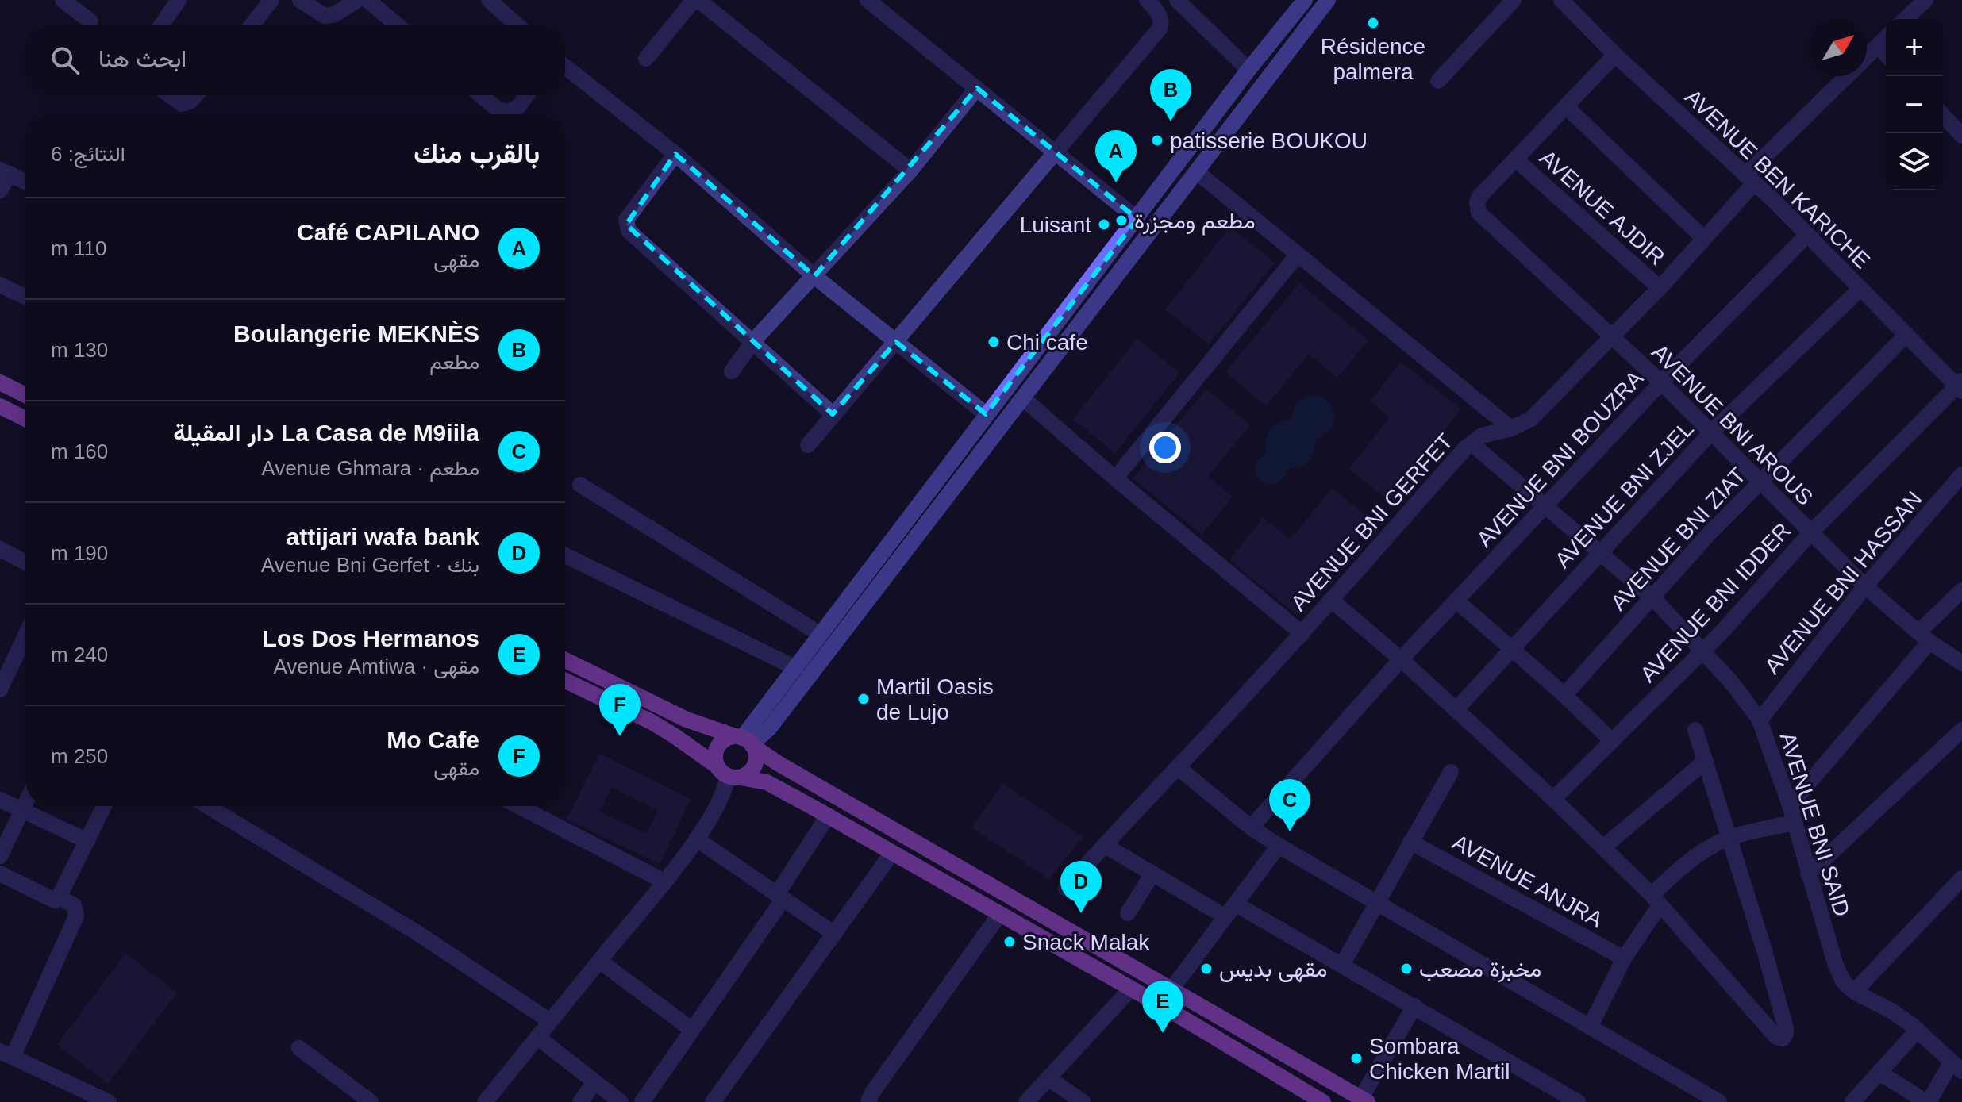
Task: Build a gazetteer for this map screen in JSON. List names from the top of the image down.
{
  "streets": {
    "street": [
      "AVENUE BEN KARICHE",
      "AVENUE AJDIR",
      "AVENUE BNI AROUS",
      "AVENUE BNI BOUZRA",
      "AVENUE BNI ZJEL",
      "AVENUE BNI GERFET",
      "AVENUE BNI ZIAT",
      "AVENUE BNI HASSAN",
      "AVENUE BNI IDDER",
      "AVENUE BNI SAID",
      "AVENUE ANJRA"
    ]
  },
  "crossings": [
    ["AVENUE BEN KARICHE", "AVENUE BNI BOUZRA"],
    ["AVENUE BEN KARICHE", "AVENUE BNI ZJEL"],
    ["AVENUE BEN KARICHE", "AVENUE BNI GERFET"],
    ["AVENUE BEN KARICHE", "AVENUE BNI ZIAT"],
    ["AVENUE BEN KARICHE", "AVENUE BNI IDDER"],
    ["AVENUE AJDIR", "AVENUE BNI AROUS"],
    ["AVENUE AJDIR", "AVENUE BNI GERFET"],
    ["AVENUE BNI AROUS", "AVENUE BNI BOUZRA"],
    ["AVENUE BNI AROUS", "AVENUE BNI ZJEL"],
    ["AVENUE BNI AROUS", "AVENUE BNI GERFET"],
    ["AVENUE BNI AROUS", "AVENUE BNI ZIAT"],
    ["AVENUE BNI AROUS", "AVENUE BNI HASSAN"],
    ["AVENUE BNI AROUS", "AVENUE BNI IDDER"],
    ["AVENUE BNI BOUZRA", "AVENUE BNI SAID"],
    ["AVENUE BNI ZJEL", "AVENUE BNI SAID"],
    ["AVENUE BNI GERFET", "AVENUE BNI SAID"],
    ["AVENUE BNI ZIAT", "AVENUE BNI SAID"],
    ["AVENUE BNI HASSAN", "AVENUE BNI SAID"],
    ["AVENUE BNI IDDER", "AVENUE BNI SAID"]
  ],
  "places": [
    "Résidence palmera",
    "patisserie BOUKOU",
    "مطعم ومجزرة",
    "Luisant",
    "Chi cafe",
    "Martil Oasis de Lujo",
    "Snack Malak",
    "مقهى بديس",
    "مخبزة مصعب",
    "Sombara Chicken Martil"
  ],
  "north": "top right",
  "page": {
    "map_buttons": ["+", "−"],
    "search": "ابحث هنا",
    "pins": [
      "B",
      "A",
      "F",
      "C",
      "D",
      "E"
    ],
    "heading": ["بالقرب منك", "النتائج: 6"],
    "list": [
      {
        "mark": "A",
        "name": "Café CAPILANO",
        "note": "مقهى",
        "value": "110 m"
      },
      {
        "mark": "B",
        "name": "Boulangerie MEKNÈS",
        "note": "مطعم",
        "value": "130 m"
      },
      {
        "mark": "C",
        "name": "La Casa de M9iila دار المقيلة",
        "note": "مطعم · Avenue Ghmara",
        "value": "160 m"
      },
      {
        "mark": "D",
        "name": "attijari wafa bank",
        "note": "بنك · Avenue Bni Gerfet",
        "value": "190 m"
      },
      {
        "mark": "E",
        "name": "Los Dos Hermanos",
        "note": "مقهى · Avenue Amtiwa",
        "value": "240 m"
      },
      {
        "mark": "F",
        "name": "Mo Cafe",
        "note": "مقهى",
        "value": "250 m"
      }
    ]
  }
}
